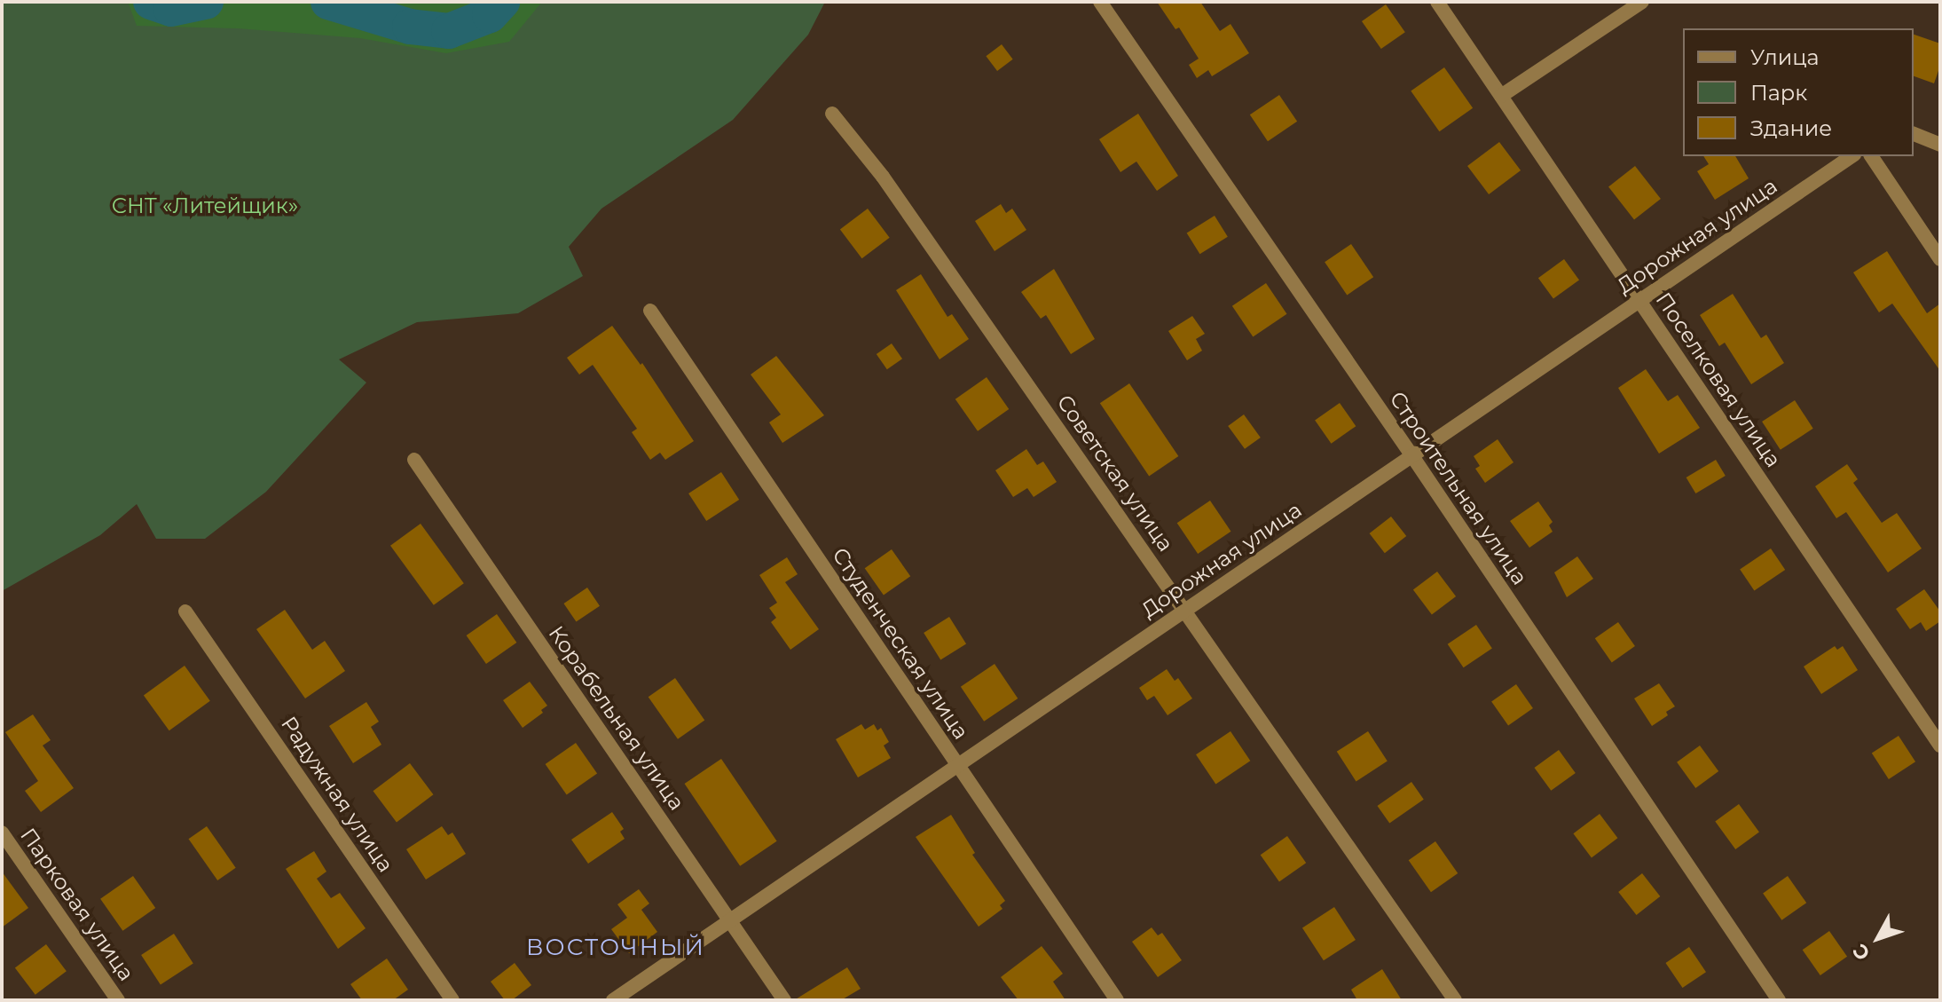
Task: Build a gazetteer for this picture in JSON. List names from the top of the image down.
{
  "streets": {
    "street": [
      "Дорожная улица",
      "Поселковая улица",
      "Советская улица",
      "Строительная улица",
      "Студенческая улица",
      "Корабельная улица",
      "Радужная улица",
      "Парковая улица"
    ]
  },
  "crossings": [
    ["Дорожная улица", "Поселковая улица"],
    ["Дорожная улица", "Советская улица"],
    ["Дорожная улица", "Строительная улица"],
    ["Дорожная улица", "Студенческая улица"],
    ["Дорожная улица", "Корабельная улица"]
  ],
  "districts": ["ВОСТОЧНЫЙ"],
  "parks": ["СНТ «Литейщик»"],
  "legend": ["Улица", "Парк", "Здание"],
  "north": "bottom left"
}
